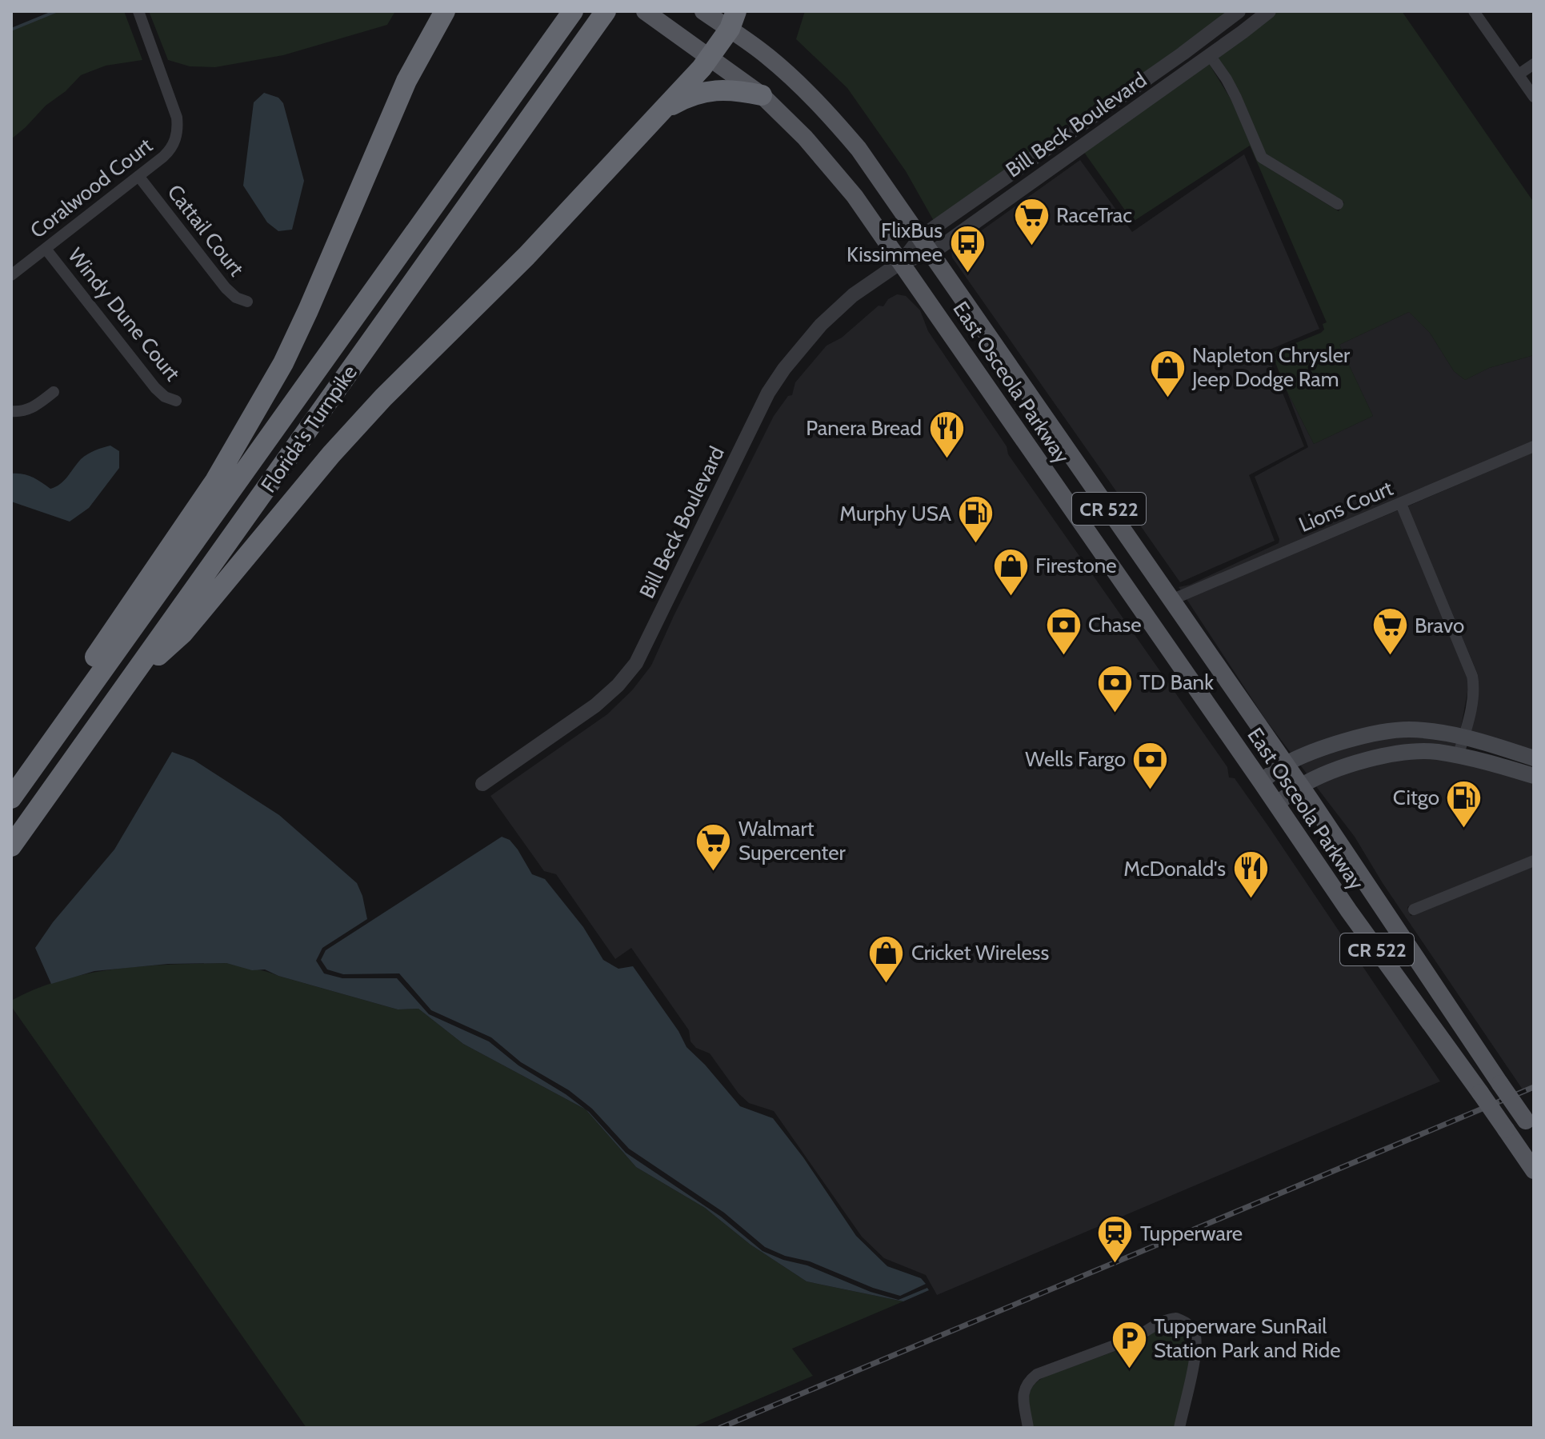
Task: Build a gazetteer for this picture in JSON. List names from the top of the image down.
{
  "streets": {
    "highway": ["Florida's Turnpike"],
    "main road": ["East Osceola Parkway", "CR 522"],
    "street": [
      "Bill Beck Boulevard",
      "Coralwood Court",
      "Cattail Court",
      "Windy Dune Court",
      "Lions Court"
    ]
  },
  "crossings": [
    ["Bill Beck Boulevard", "East Osceola Parkway"],
    ["Coralwood Court", "Cattail Court"],
    ["Coralwood Court", "Windy Dune Court"],
    ["East Osceola Parkway", "Lions Court"]
  ],
  "places": {
    "supermarket": ["RaceTrac", "Bravo", "Walmart Supercenter"],
    "bus stop": ["FlixBus Kissimmee"],
    "shop": ["Napleton Chrysler Jeep Dodge Ram", "Firestone", "Cricket Wireless"],
    "restaurant": ["Panera Bread", "McDonald's"],
    "fuel station": ["Murphy USA", "Citgo"],
    "bank": ["Chase", "TD Bank", "Wells Fargo"],
    "station": ["Tupperware"],
    "parking": ["Tupperware SunRail Station Park and Ride"]
  }
}
